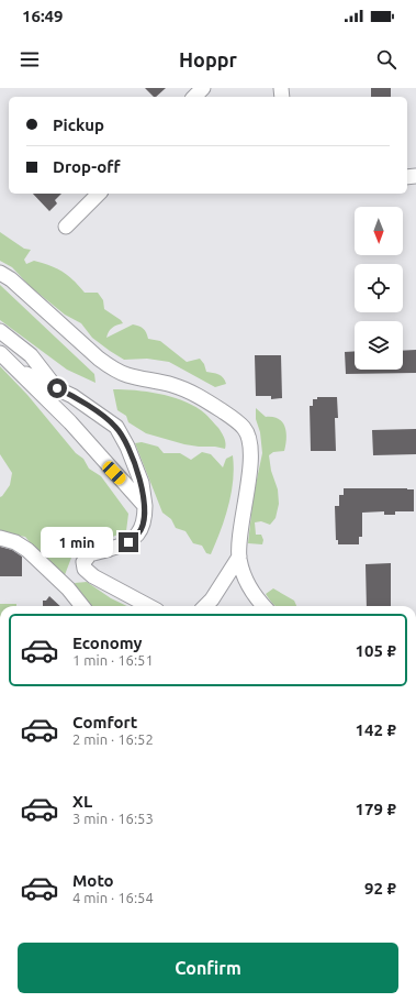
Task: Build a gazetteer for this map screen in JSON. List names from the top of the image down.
{
  "north": "bottom",
  "page": {
    "status": "16:49",
    "header": "Hoppr",
    "banner": ["Pickup", "Drop-off"],
    "bubble": "1 min",
    "list": [
      {
        "name": "Economy",
        "note": "1 min · 16:51",
        "value": "105 ₽"
      },
      {
        "name": "Comfort",
        "note": "2 min · 16:52",
        "value": "142 ₽"
      },
      {
        "name": "XL",
        "note": "3 min · 16:53",
        "value": "179 ₽"
      },
      {
        "name": "Moto",
        "note": "4 min · 16:54",
        "value": "92 ₽"
      }
    ],
    "buttons": "Confirm"
  }
}
